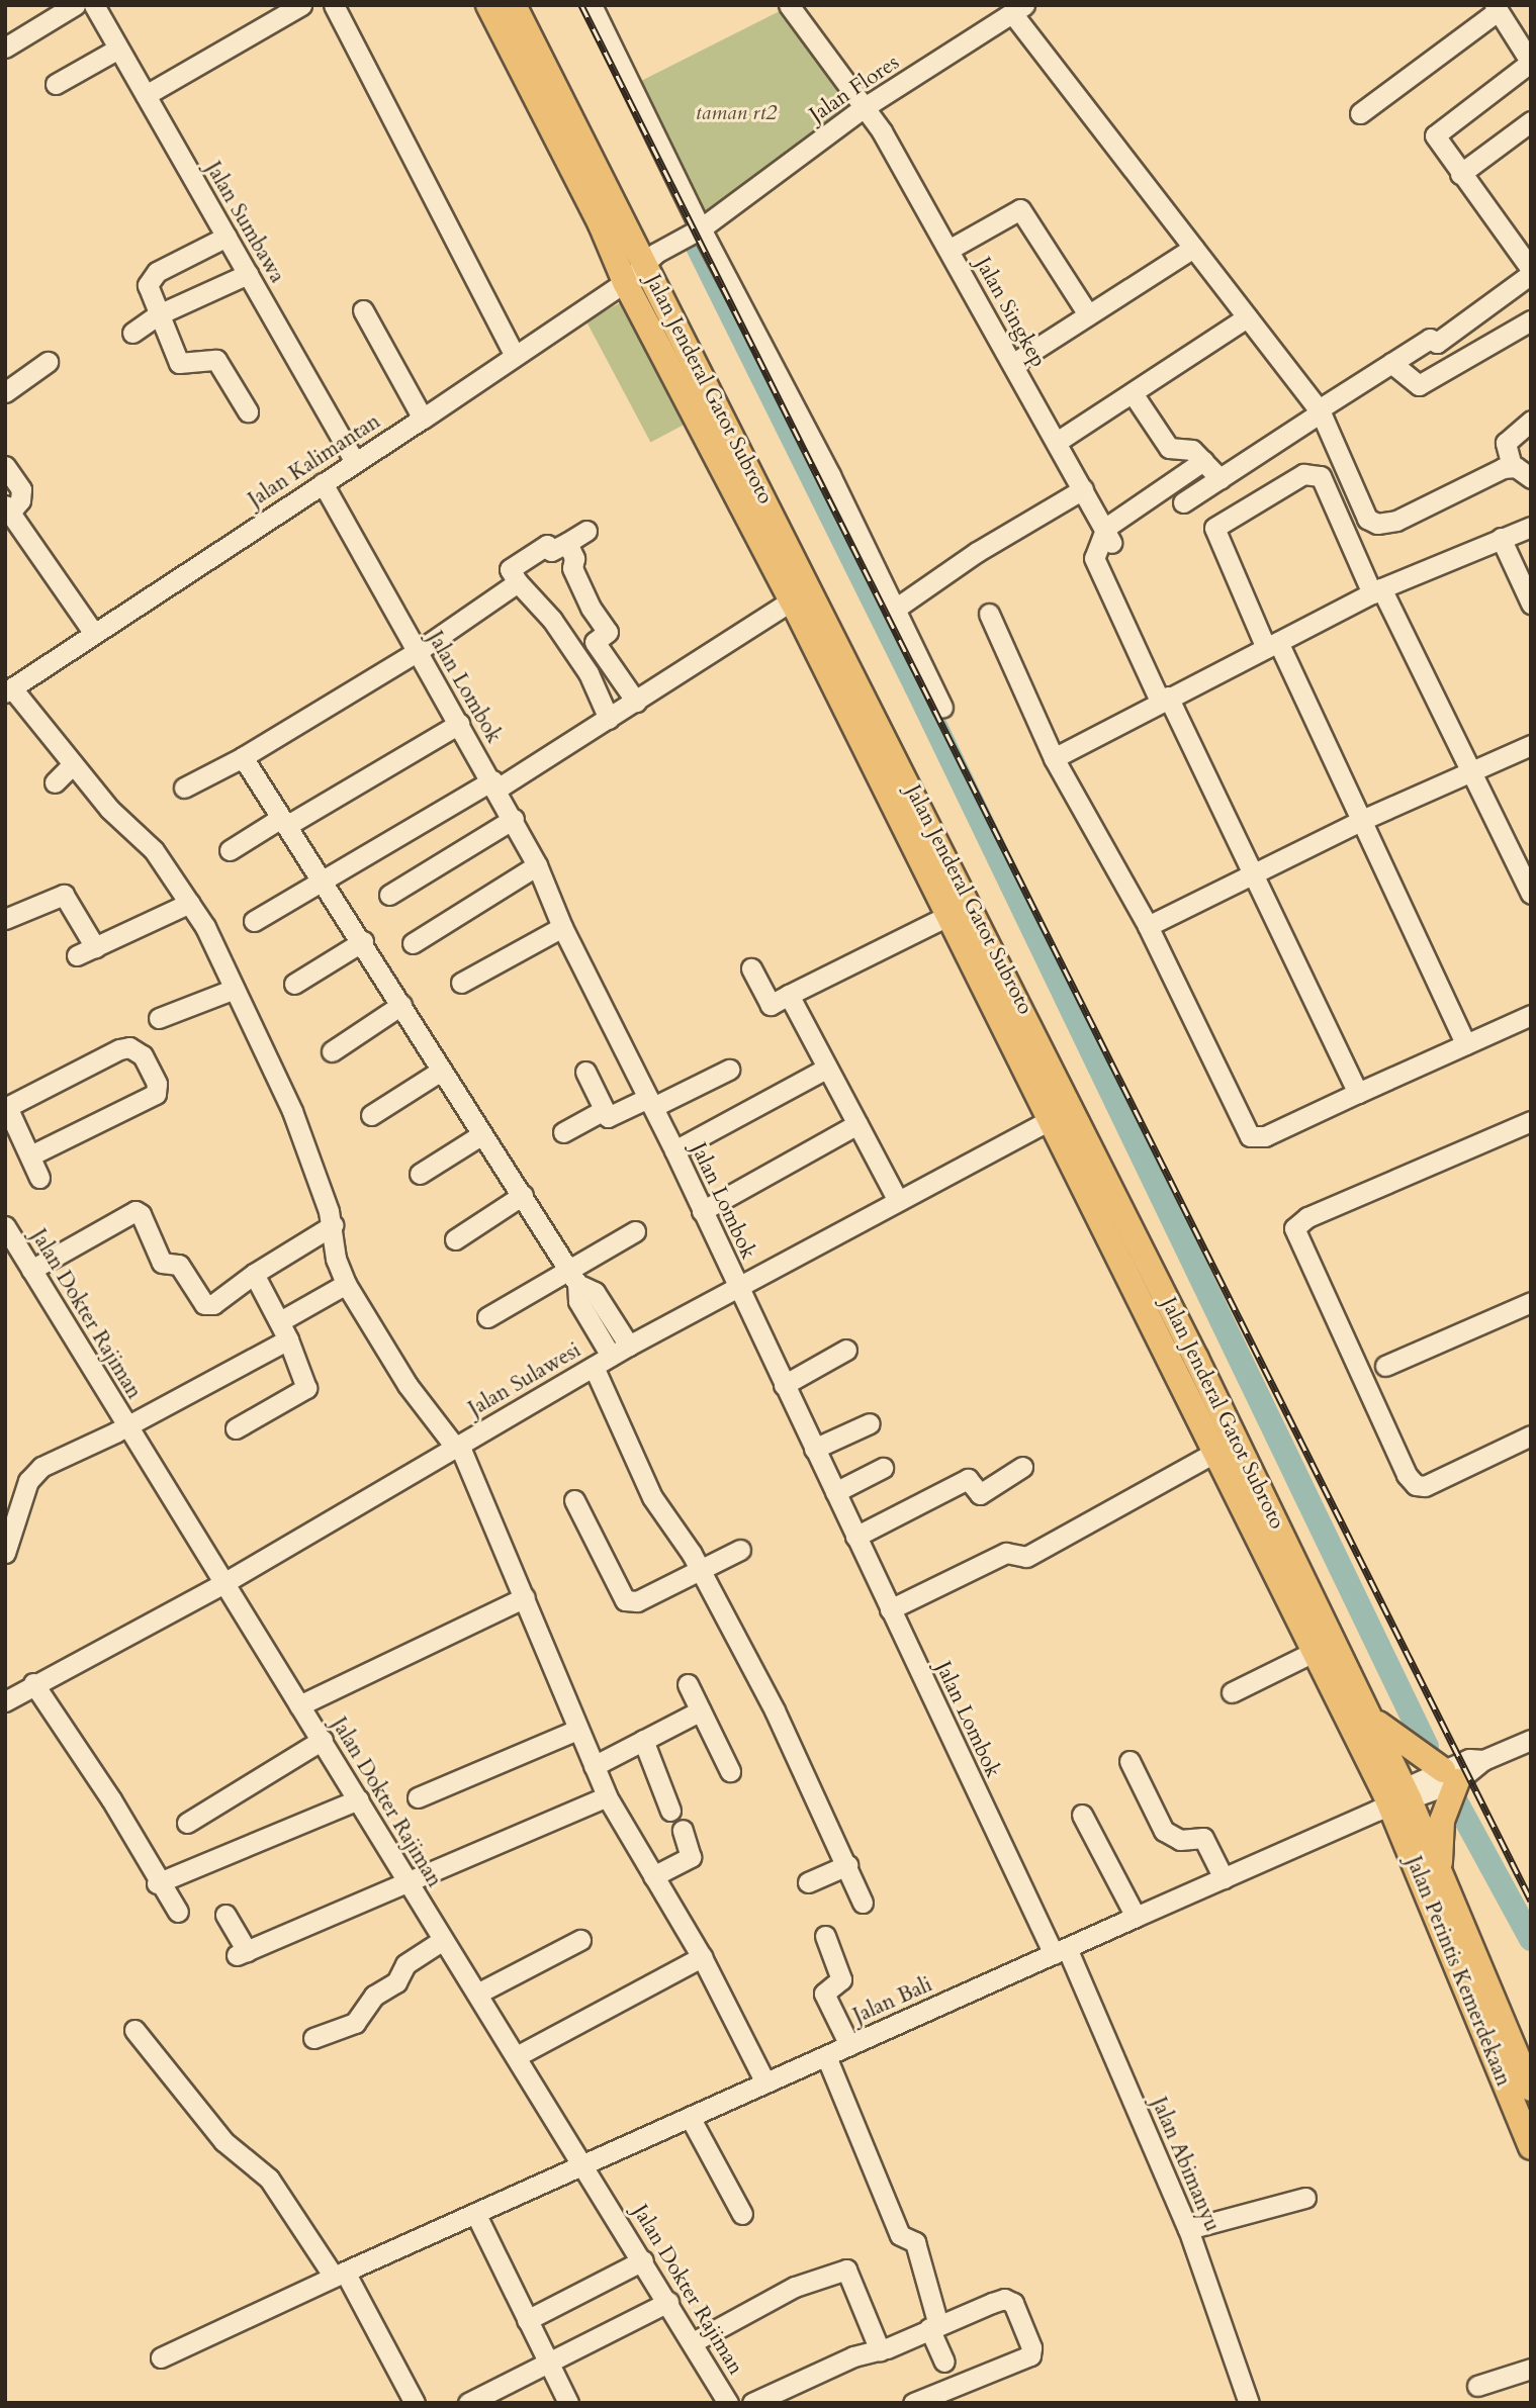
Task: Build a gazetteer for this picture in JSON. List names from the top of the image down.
{
  "streets": {
    "main road": ["Jalan Jenderal Gatot Subroto", "Jalan Perintis Kemerdekaan"],
    "street": [
      "Jalan Flores",
      "Jalan Sumbawa",
      "Jalan Singkep",
      "Jalan Kalimantan",
      "Jalan Lombok",
      "Jalan Dokter Rajiman",
      "Jalan Sulawesi",
      "Jalan Bali",
      "Jalan Abimanyu"
    ]
  },
  "crossings": [
    ["Jalan Flores", "Jalan Singkep"],
    ["Jalan Flores", "Jalan Jenderal Gatot Subroto"],
    ["Jalan Flores", "Jalan Kalimantan"],
    ["Jalan Sumbawa", "Jalan Kalimantan"],
    ["Jalan Jenderal Gatot Subroto", "Jalan Kalimantan"],
    ["Jalan Jenderal Gatot Subroto", "Jalan Sulawesi"],
    ["Jalan Jenderal Gatot Subroto", "Jalan Perintis Kemerdekaan"],
    ["Jalan Jenderal Gatot Subroto", "Jalan Bali"],
    ["Jalan Kalimantan", "Jalan Lombok"],
    ["Jalan Lombok", "Jalan Sulawesi"],
    ["Jalan Lombok", "Jalan Bali"],
    ["Jalan Lombok", "Jalan Abimanyu"],
    ["Jalan Dokter Rajiman", "Jalan Sulawesi"],
    ["Jalan Dokter Rajiman", "Jalan Bali"],
    ["Jalan Perintis Kemerdekaan", "Jalan Bali"],
    ["Jalan Bali", "Jalan Abimanyu"]
  ],
  "parks": ["taman rt2"]
}
